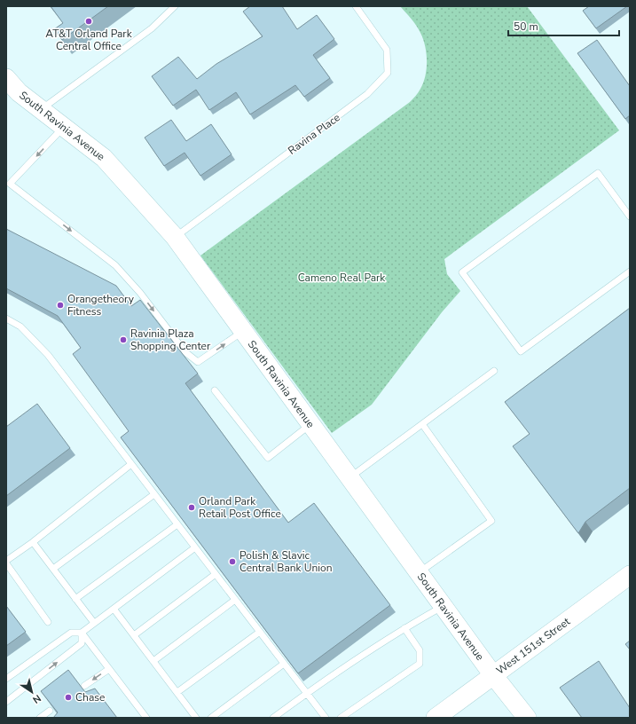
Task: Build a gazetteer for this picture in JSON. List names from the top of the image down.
{
  "streets": {
    "street": ["South Ravinia Avenue", "West 151st Street"],
    "lane": ["Ravina Place"]
  },
  "crossings": [
    ["South Ravinia Avenue", "Ravina Place"],
    ["South Ravinia Avenue", "West 151st Street"]
  ],
  "parks": ["Cameno Real Park"],
  "places": [
    "AT&T Orland Park Central Office",
    "Orangetheory Fitness",
    "Ravinia Plaza Shopping Center",
    "Orland Park Retail Post Office",
    "Polish & Slavic Central Bank Union",
    "Chase"
  ],
  "scale_bar": "50 m",
  "north": "bottom right"
}
